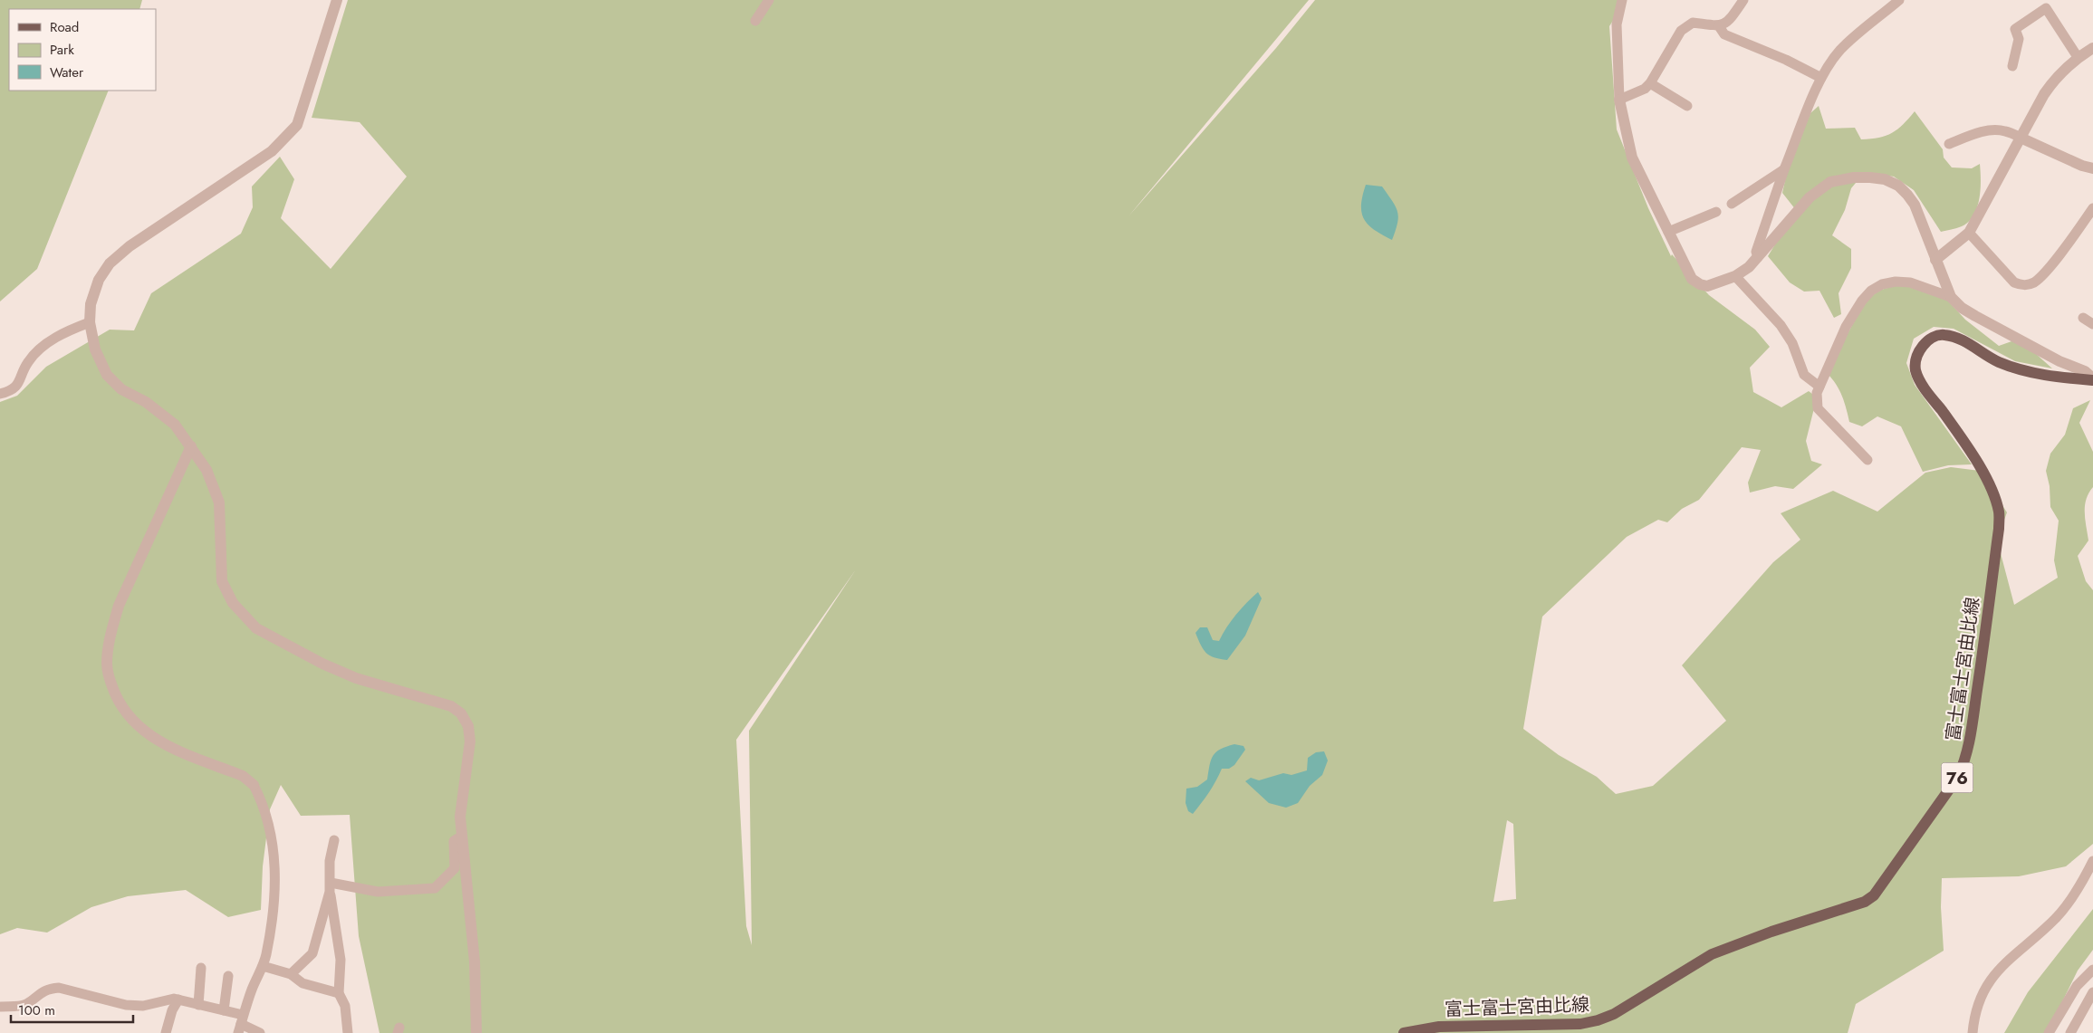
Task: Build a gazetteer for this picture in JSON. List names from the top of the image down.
{
  "streets": {
    "main road": ["富士富士宮由比線", "76"]
  },
  "legend": ["Road", "Park", "Water"],
  "scale_bar": "100 m"
}
